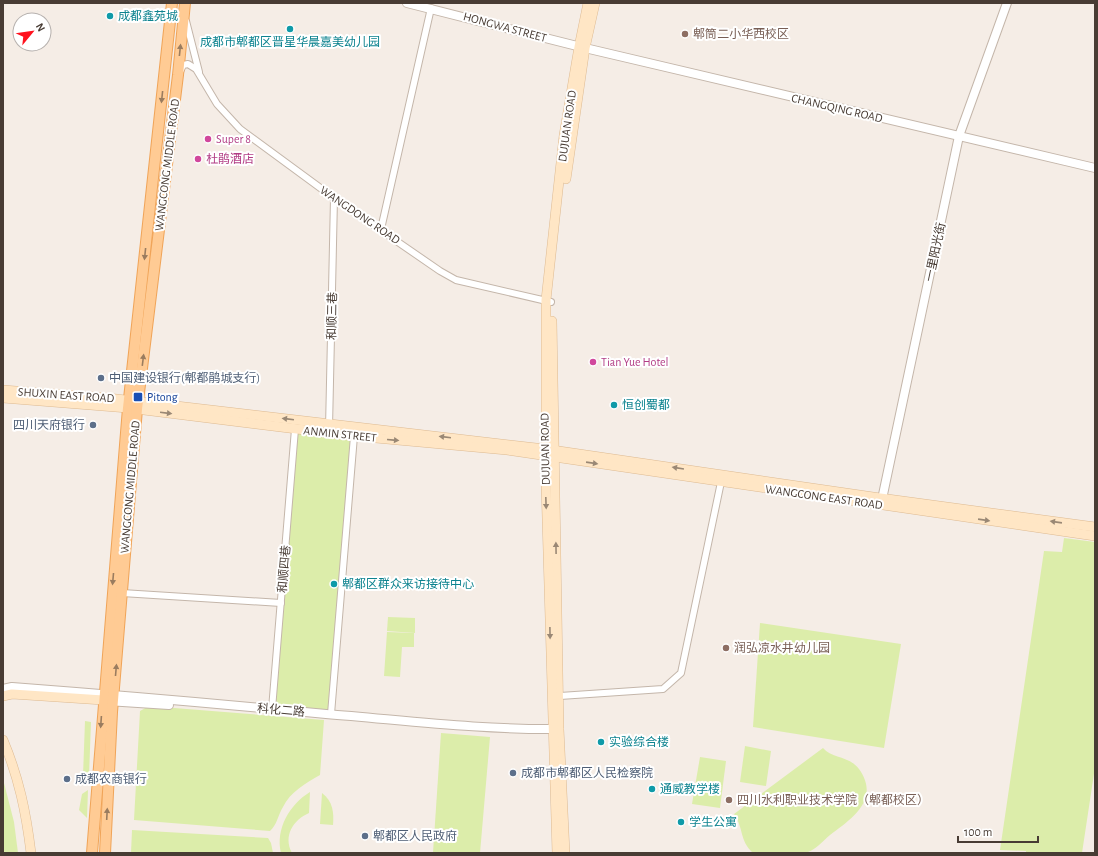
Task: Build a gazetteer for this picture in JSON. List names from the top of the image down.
{
  "streets": {
    "main road": [
      "DUJUAN ROAD",
      "WANGCONG MIDDLE ROAD",
      "SHUXIN EAST ROAD",
      "ANMIN STREET",
      "WANGCONG EAST ROAD"
    ],
    "street": [
      "HONGWA STREET",
      "CHANGQING ROAD",
      "WANGDONG ROAD",
      "一里阳光街",
      "和顺三巷",
      "和顺四巷",
      "科化二路"
    ]
  },
  "crossings": [
    ["HONGWA STREET", "CHANGQING ROAD"],
    ["HONGWA STREET", "DUJUAN ROAD"],
    ["CHANGQING ROAD", "DUJUAN ROAD"],
    ["CHANGQING ROAD", "一里阳光街"],
    ["DUJUAN ROAD", "WANGDONG ROAD"],
    ["DUJUAN ROAD", "ANMIN STREET"],
    ["DUJUAN ROAD", "WANGCONG EAST ROAD"],
    ["DUJUAN ROAD", "科化二路"],
    ["WANGCONG MIDDLE ROAD", "WANGDONG ROAD"],
    ["WANGCONG MIDDLE ROAD", "SHUXIN EAST ROAD"],
    ["WANGCONG MIDDLE ROAD", "ANMIN STREET"],
    ["WANGCONG MIDDLE ROAD", "科化二路"],
    ["WANGDONG ROAD", "和顺三巷"],
    ["一里阳光街", "WANGCONG EAST ROAD"],
    ["和顺三巷", "ANMIN STREET"],
    ["SHUXIN EAST ROAD", "ANMIN STREET"],
    ["ANMIN STREET", "WANGCONG EAST ROAD"],
    ["ANMIN STREET", "和顺四巷"],
    ["和顺四巷", "科化二路"]
  ],
  "places": {
    "other": [
      "成都鑫苑城",
      "成都市郫都区晋星华晨嘉美幼儿园",
      "郫筒二小华西校区",
      "Super 8",
      "杜鹃酒店",
      "Tian Yue Hotel",
      "中国建设银行(郫都鹃城支行)",
      "恒创蜀都",
      "四川天府银行",
      "郫都区群众来访接待中心",
      "润弘凉水井幼儿园",
      "实验综合楼",
      "成都市郫都区人民检察院",
      "成都农商银行",
      "通威教学楼",
      "四川水利职业技术学院（郫都校区）",
      "学生公寓",
      "郫都区人民政府"
    ],
    "transit": ["Pitong"]
  },
  "scale_bar": "100 m",
  "north": "top right"
}
